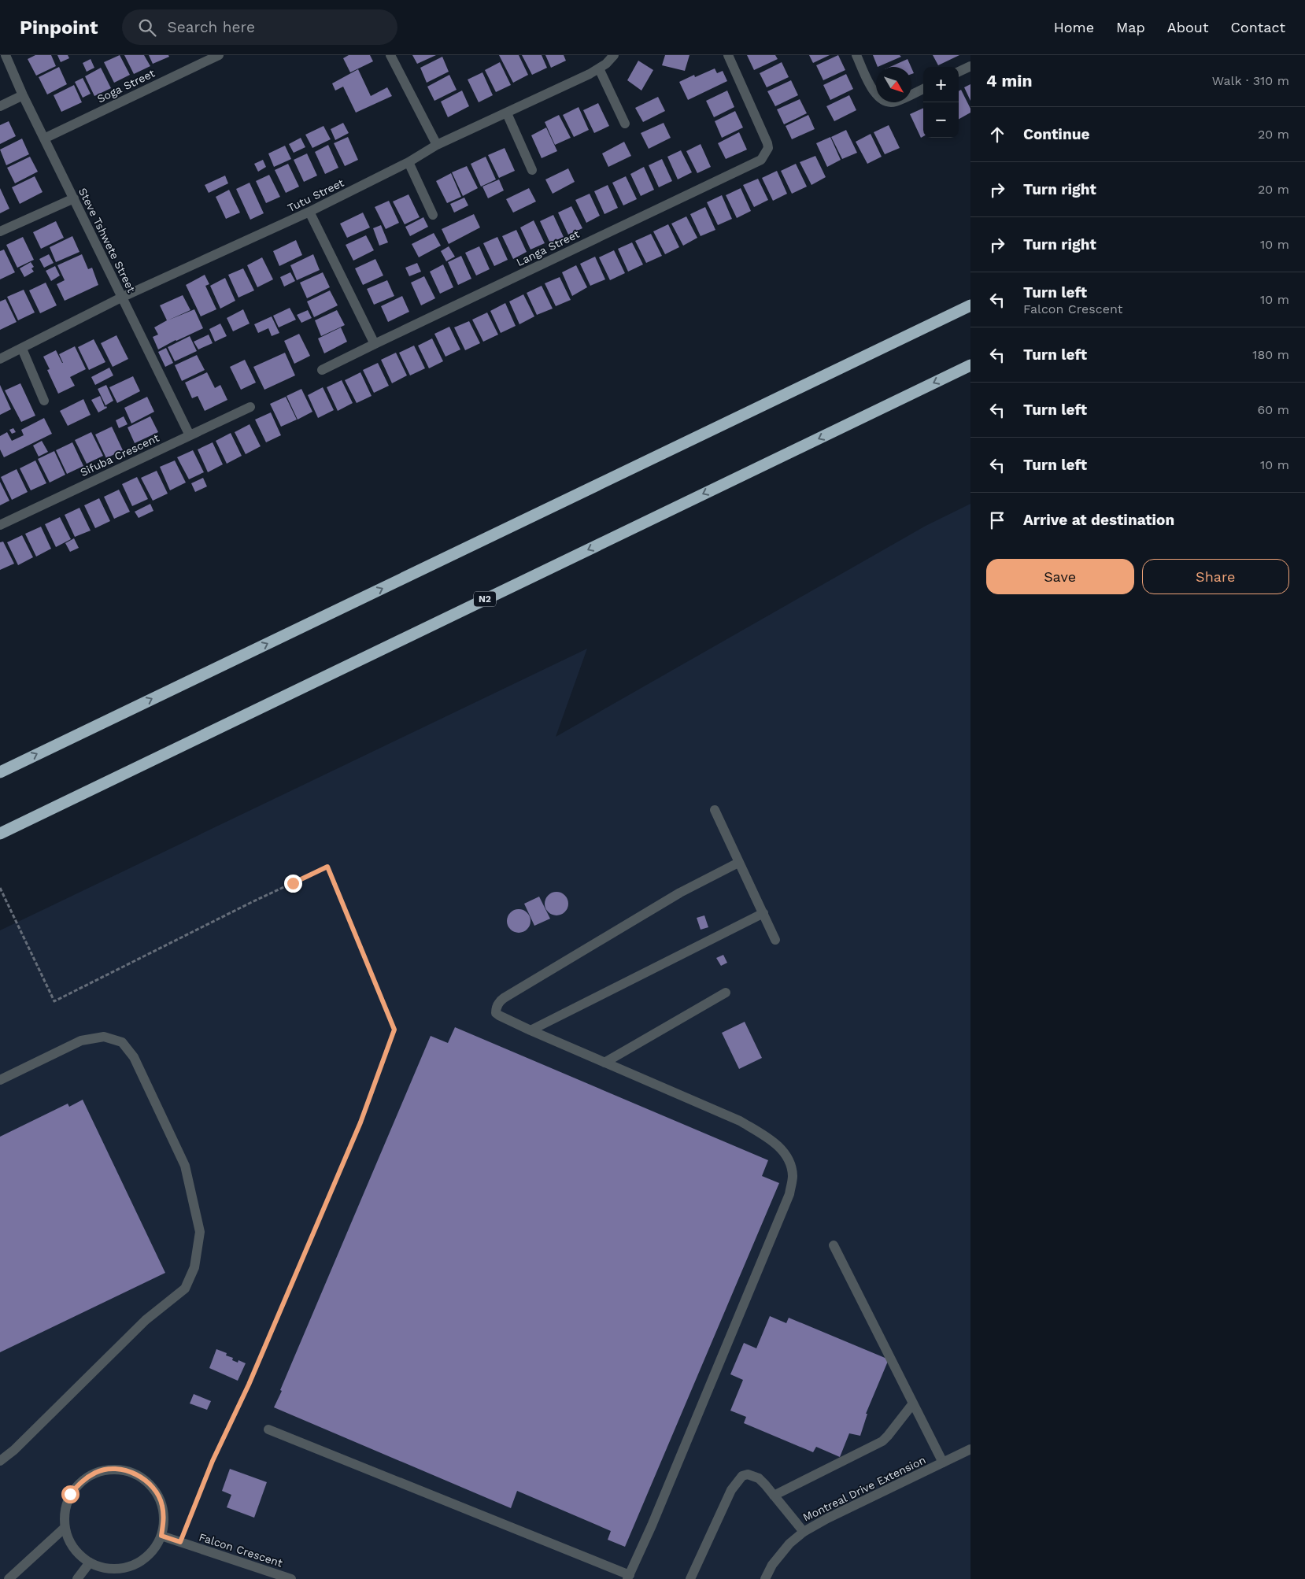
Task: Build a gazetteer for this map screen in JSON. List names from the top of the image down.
{
  "streets": {
    "highway": ["N2"],
    "street": [
      "Soga Street",
      "Tutu Street",
      "Steve Tshwete Street",
      "Langa Street",
      "Sifuba Crescent",
      "Montreal Drive Extension",
      "Falcon Crescent"
    ]
  },
  "crossings": [
    ["Soga Street", "Steve Tshwete Street"],
    ["Tutu Street", "Steve Tshwete Street"],
    ["Steve Tshwete Street", "Sifuba Crescent"]
  ],
  "north": "bottom right",
  "page": {
    "header": "Pinpoint",
    "search": "Search here",
    "nav": [
      "Home",
      "Map",
      "About",
      "Contact"
    ],
    "heading": ["4 min", "Walk · 310 m"],
    "map_buttons": ["+", "−"],
    "list": [
      ["Continue", "20 m"],
      ["Turn right", "20 m"],
      ["Turn right", "10 m"],
      ["Turn left", "Falcon Crescent", "10 m"],
      ["Turn left", "180 m"],
      ["Turn left", "60 m"],
      ["Turn left", "10 m"],
      "Arrive at destination"
    ],
    "buttons": ["Save", "Share"]
  }
}
